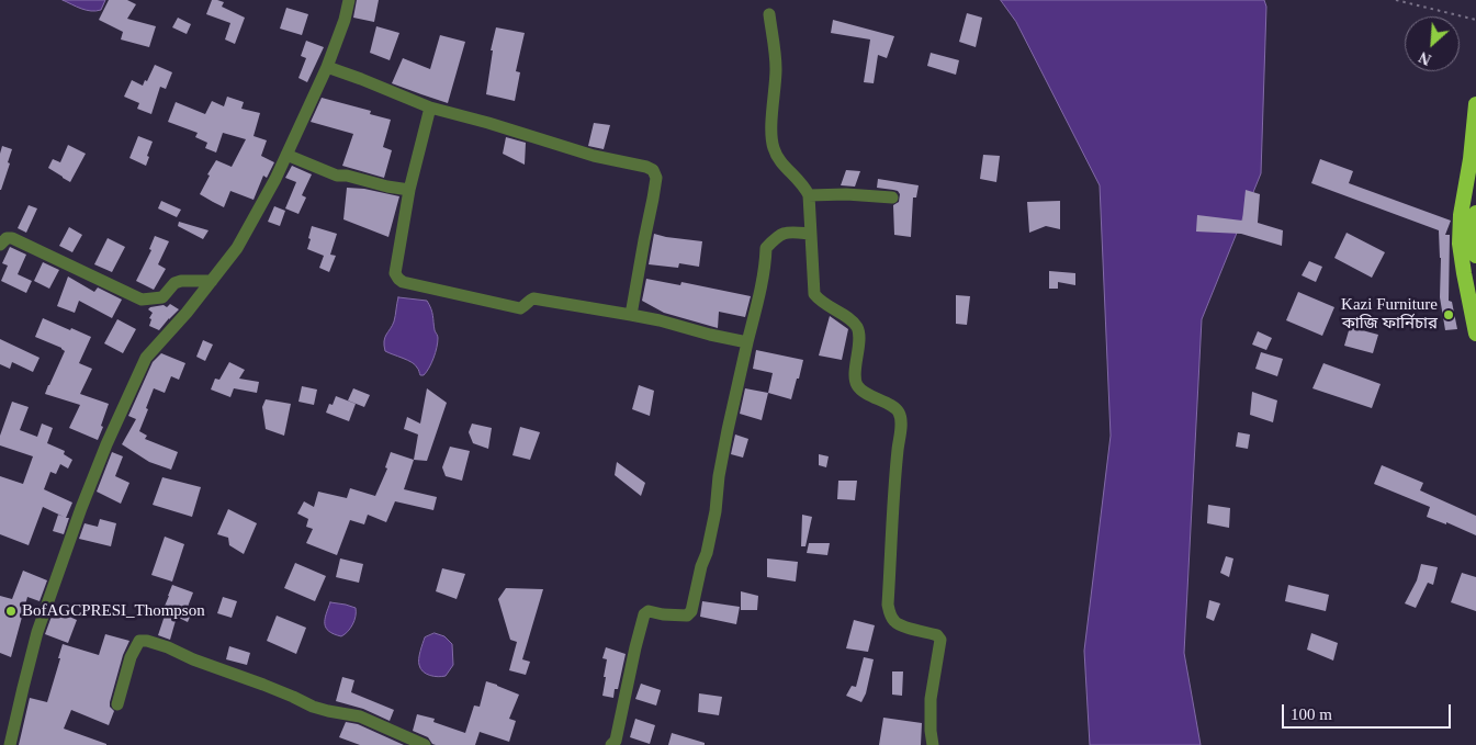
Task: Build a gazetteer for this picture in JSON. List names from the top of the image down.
{
  "places": ["Kazi Furniture কাজি ফার্নিচার", "BofAGCPRESI_Thompson"],
  "scale_bar": "100 m",
  "north": "bottom left"
}
